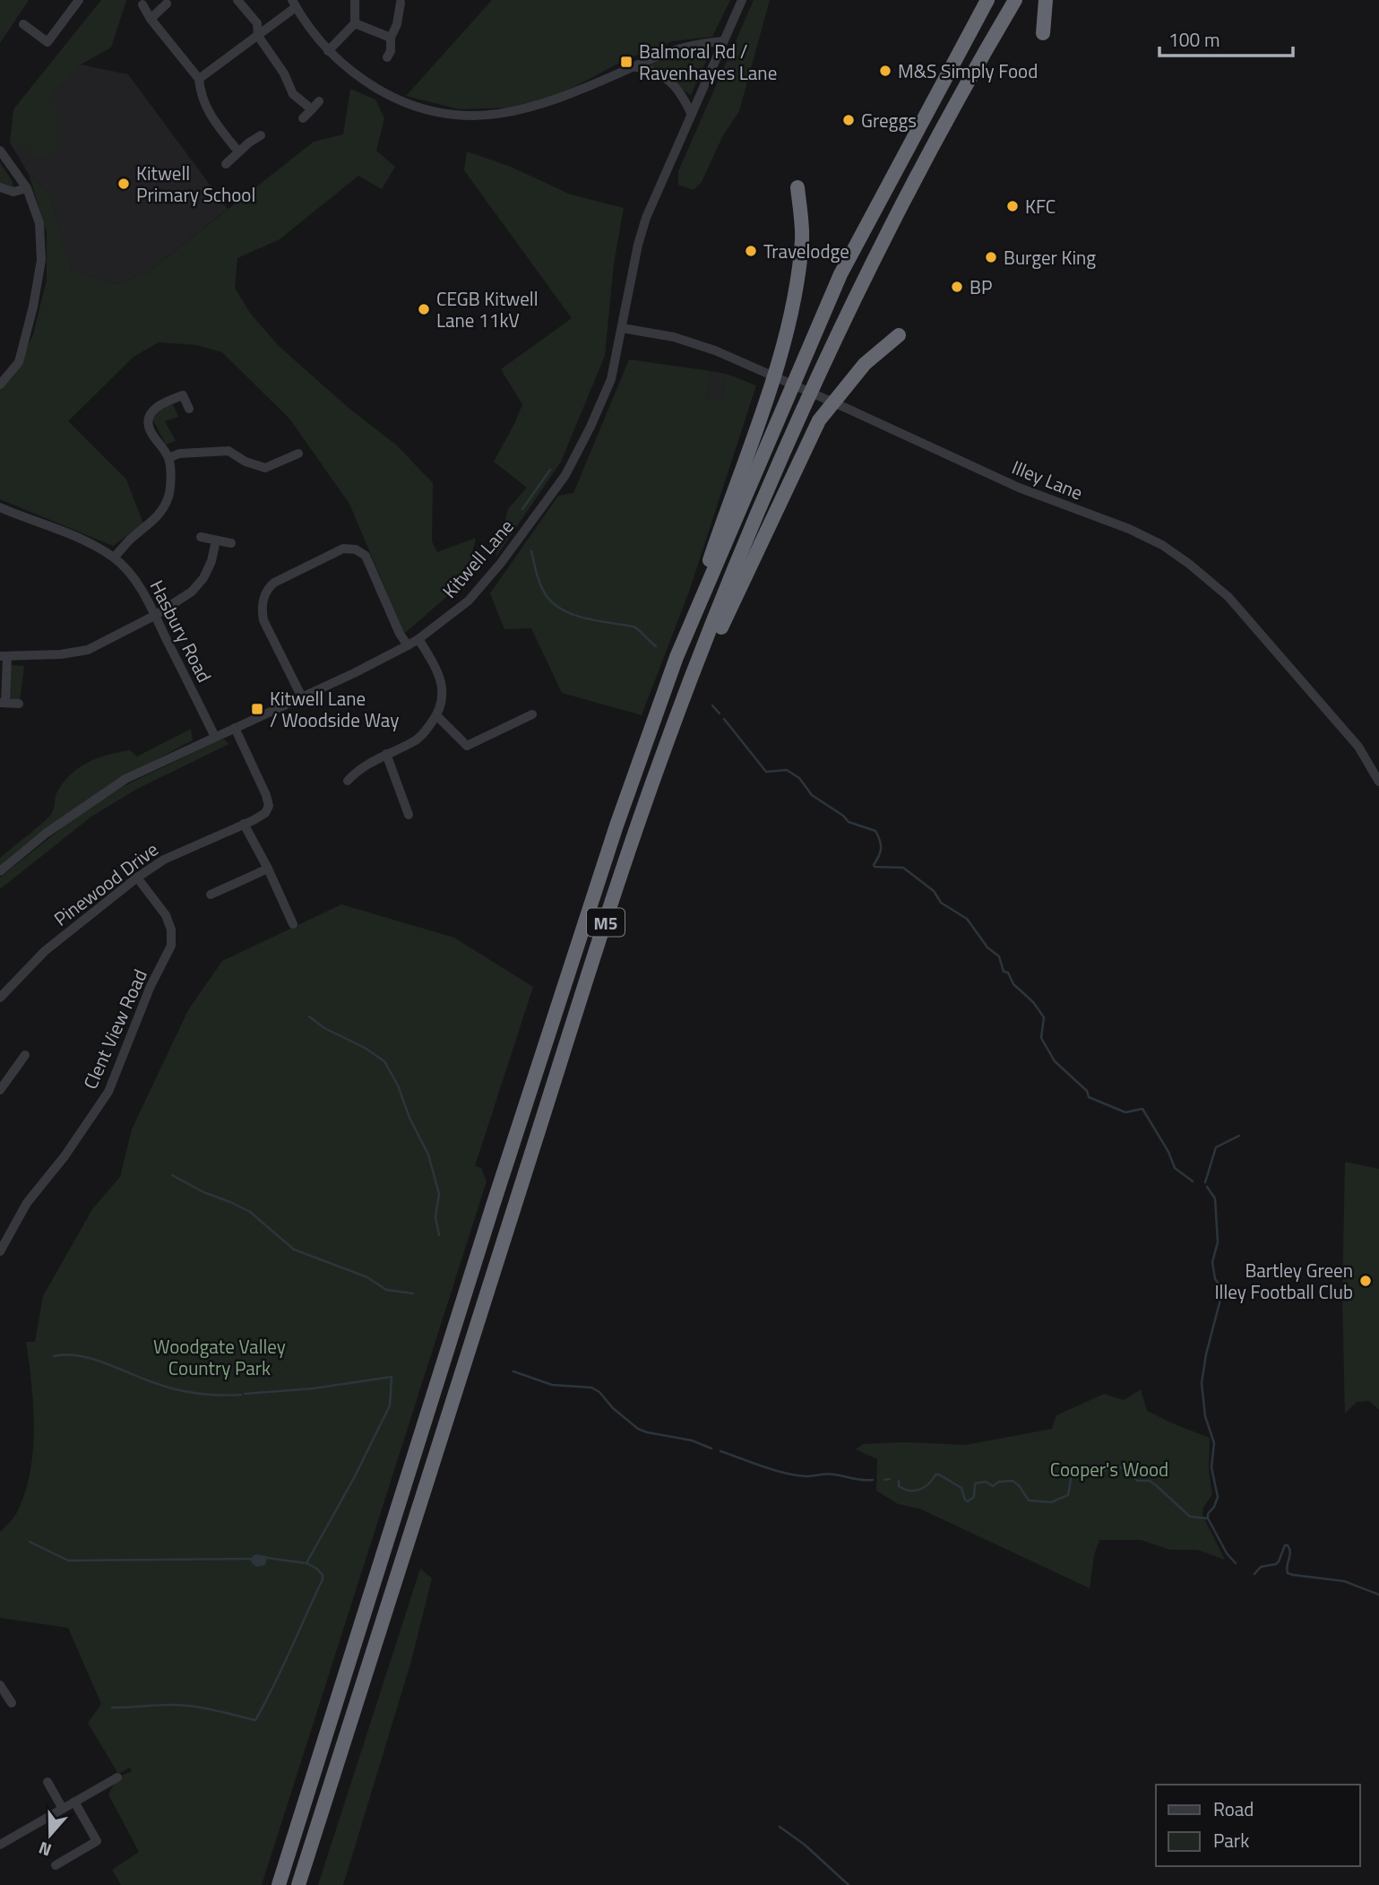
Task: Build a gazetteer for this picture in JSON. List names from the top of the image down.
{
  "streets": {
    "highway": ["M5"],
    "street": [
      "Illey Lane",
      "Kitwell Lane",
      "Hasbury Road",
      "Pinewood Drive",
      "Clent View Road"
    ]
  },
  "crossings": [
    ["Illey Lane", "Kitwell Lane"],
    ["Kitwell Lane", "Hasbury Road"],
    ["Kitwell Lane", "Pinewood Drive"],
    ["Pinewood Drive", "Clent View Road"]
  ],
  "parks": ["Woodgate Valley Country Park", "Cooper's Wood"],
  "places": {
    "transit": ["Balmoral Rd / Ravenhayes Lane", "Kitwell Lane / Woodside Way"],
    "other": [
      "M&S Simply Food",
      "Greggs",
      "Kitwell Primary School",
      "KFC",
      "Travelodge",
      "Burger King",
      "BP",
      "CEGB Kitwell Lane 11kV",
      "Bartley Green Illey Football Club"
    ]
  },
  "legend": ["Road", "Park"],
  "scale_bar": "100 m",
  "north": "bottom"
}
